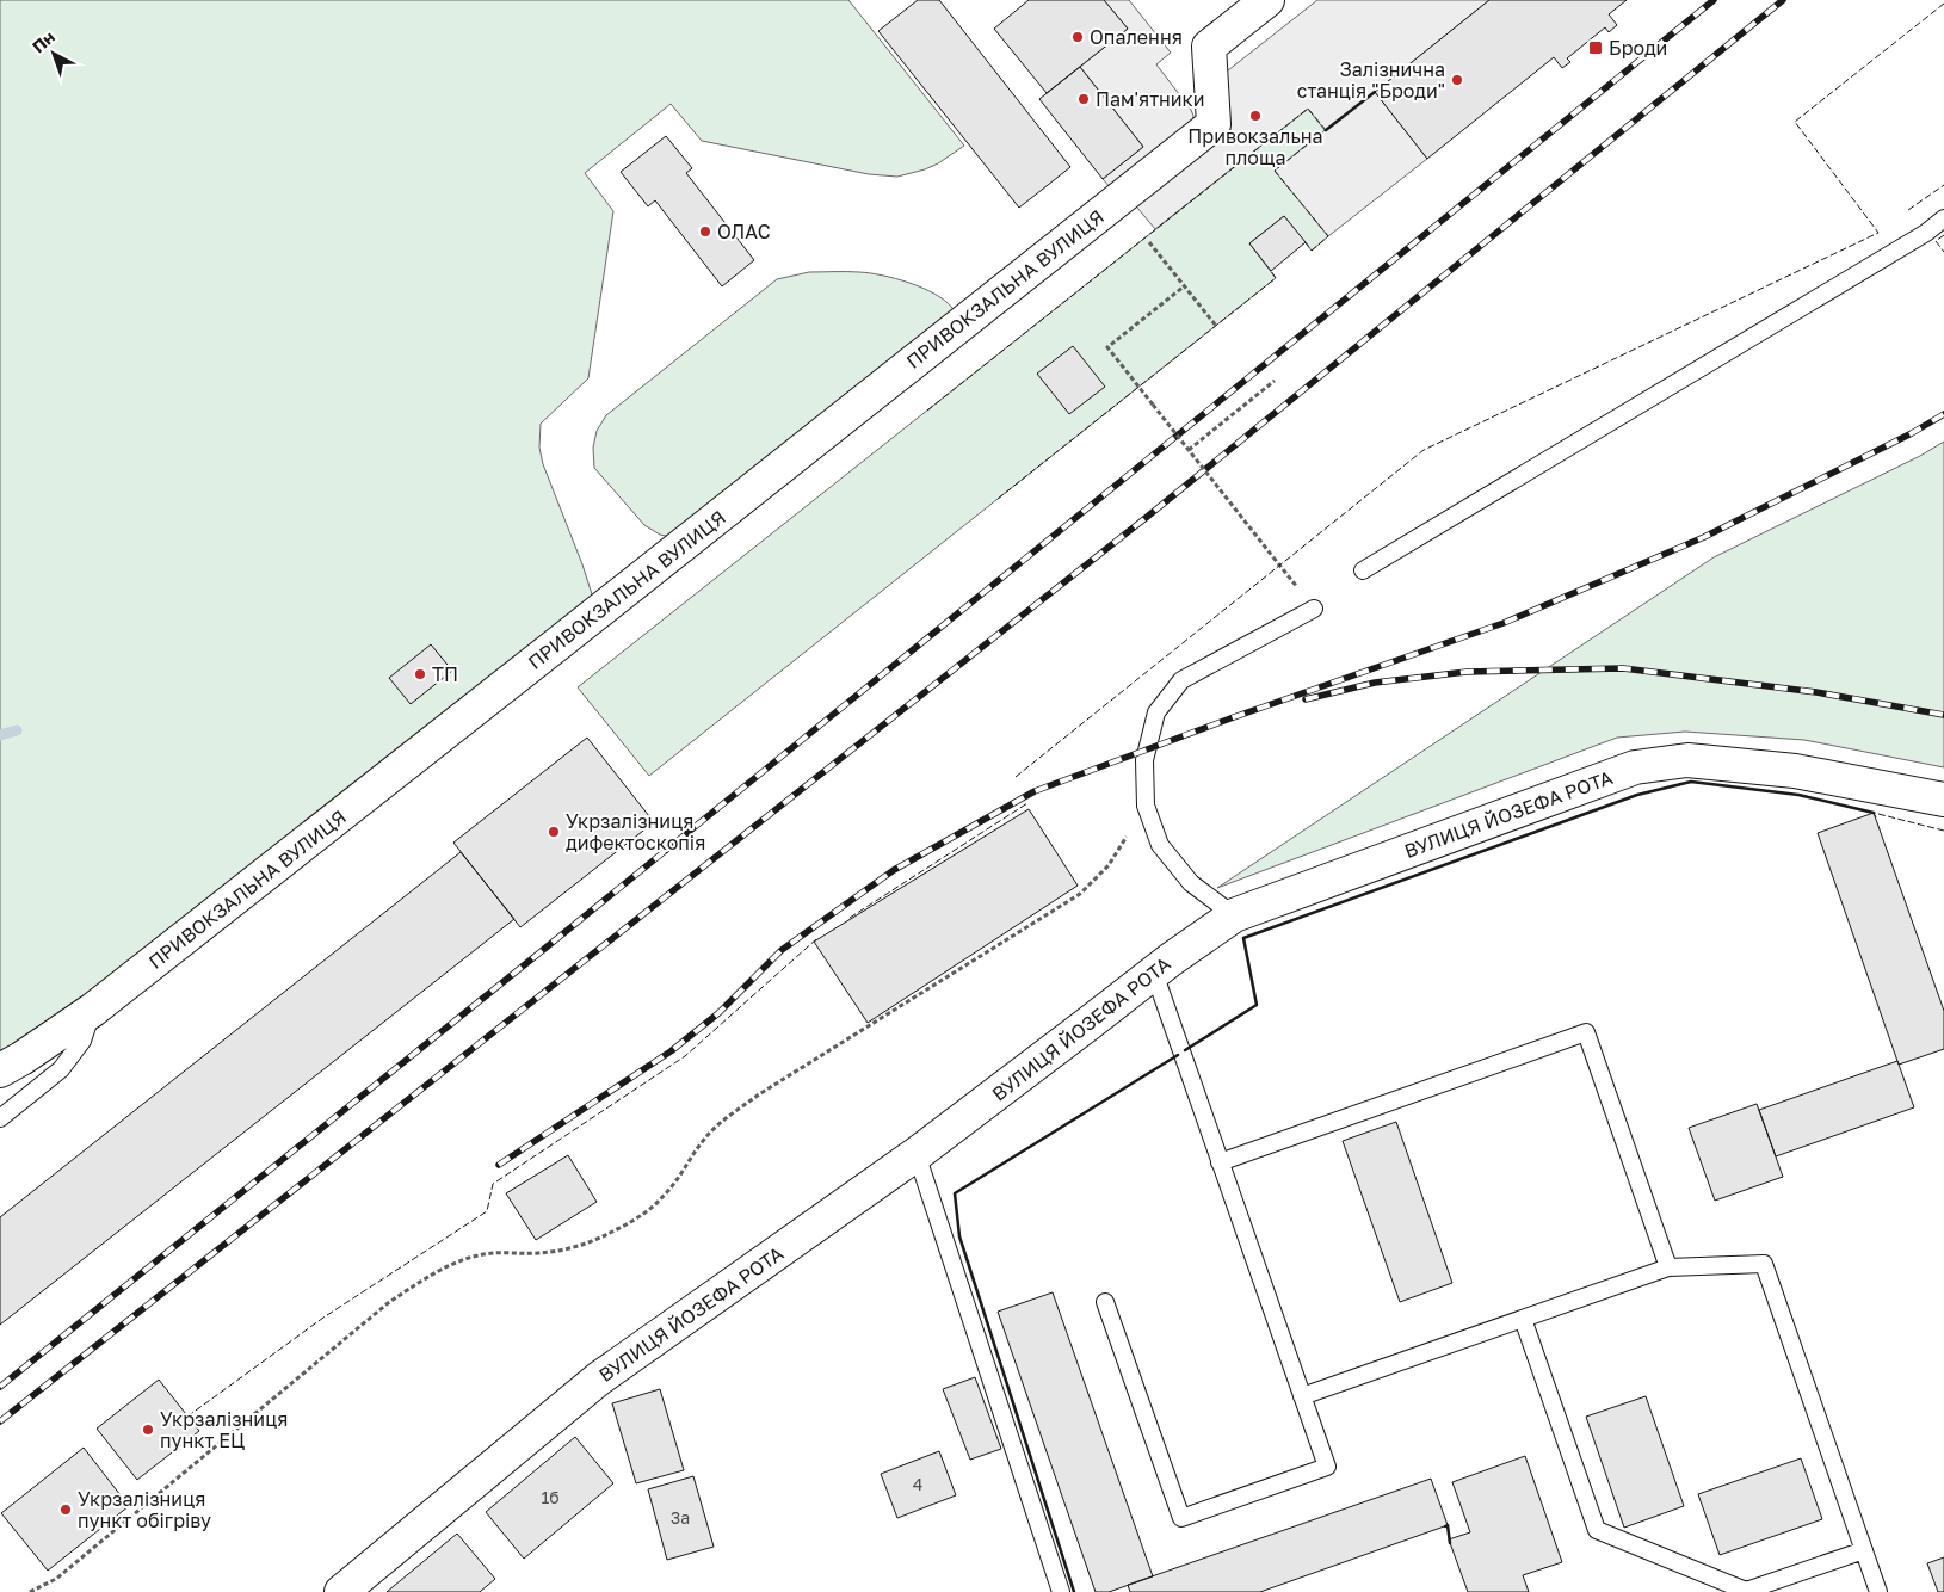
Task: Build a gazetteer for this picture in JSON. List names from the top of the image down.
{
  "streets": {
    "street": ["ПРИВОКЗАЛЬНА ВУЛИЦЯ", "ВУЛИЦЯ ЙОЗЕФА РОТА"]
  },
  "places": {
    "other": [
      "Опалення",
      "Залізнична станція \"Броди\"",
      "Пам'ятники",
      "Привокзальна площа",
      "ОЛАС",
      "ТП",
      "Укрзалізниця дифектоскопія",
      "Укрзалізниця пункт ЕЦ",
      "Укрзалізниця пункт обігріву"
    ],
    "transit": ["Броди"]
  },
  "house_numbers": ["4", "1б", "3а"],
  "north": "top left"
}
